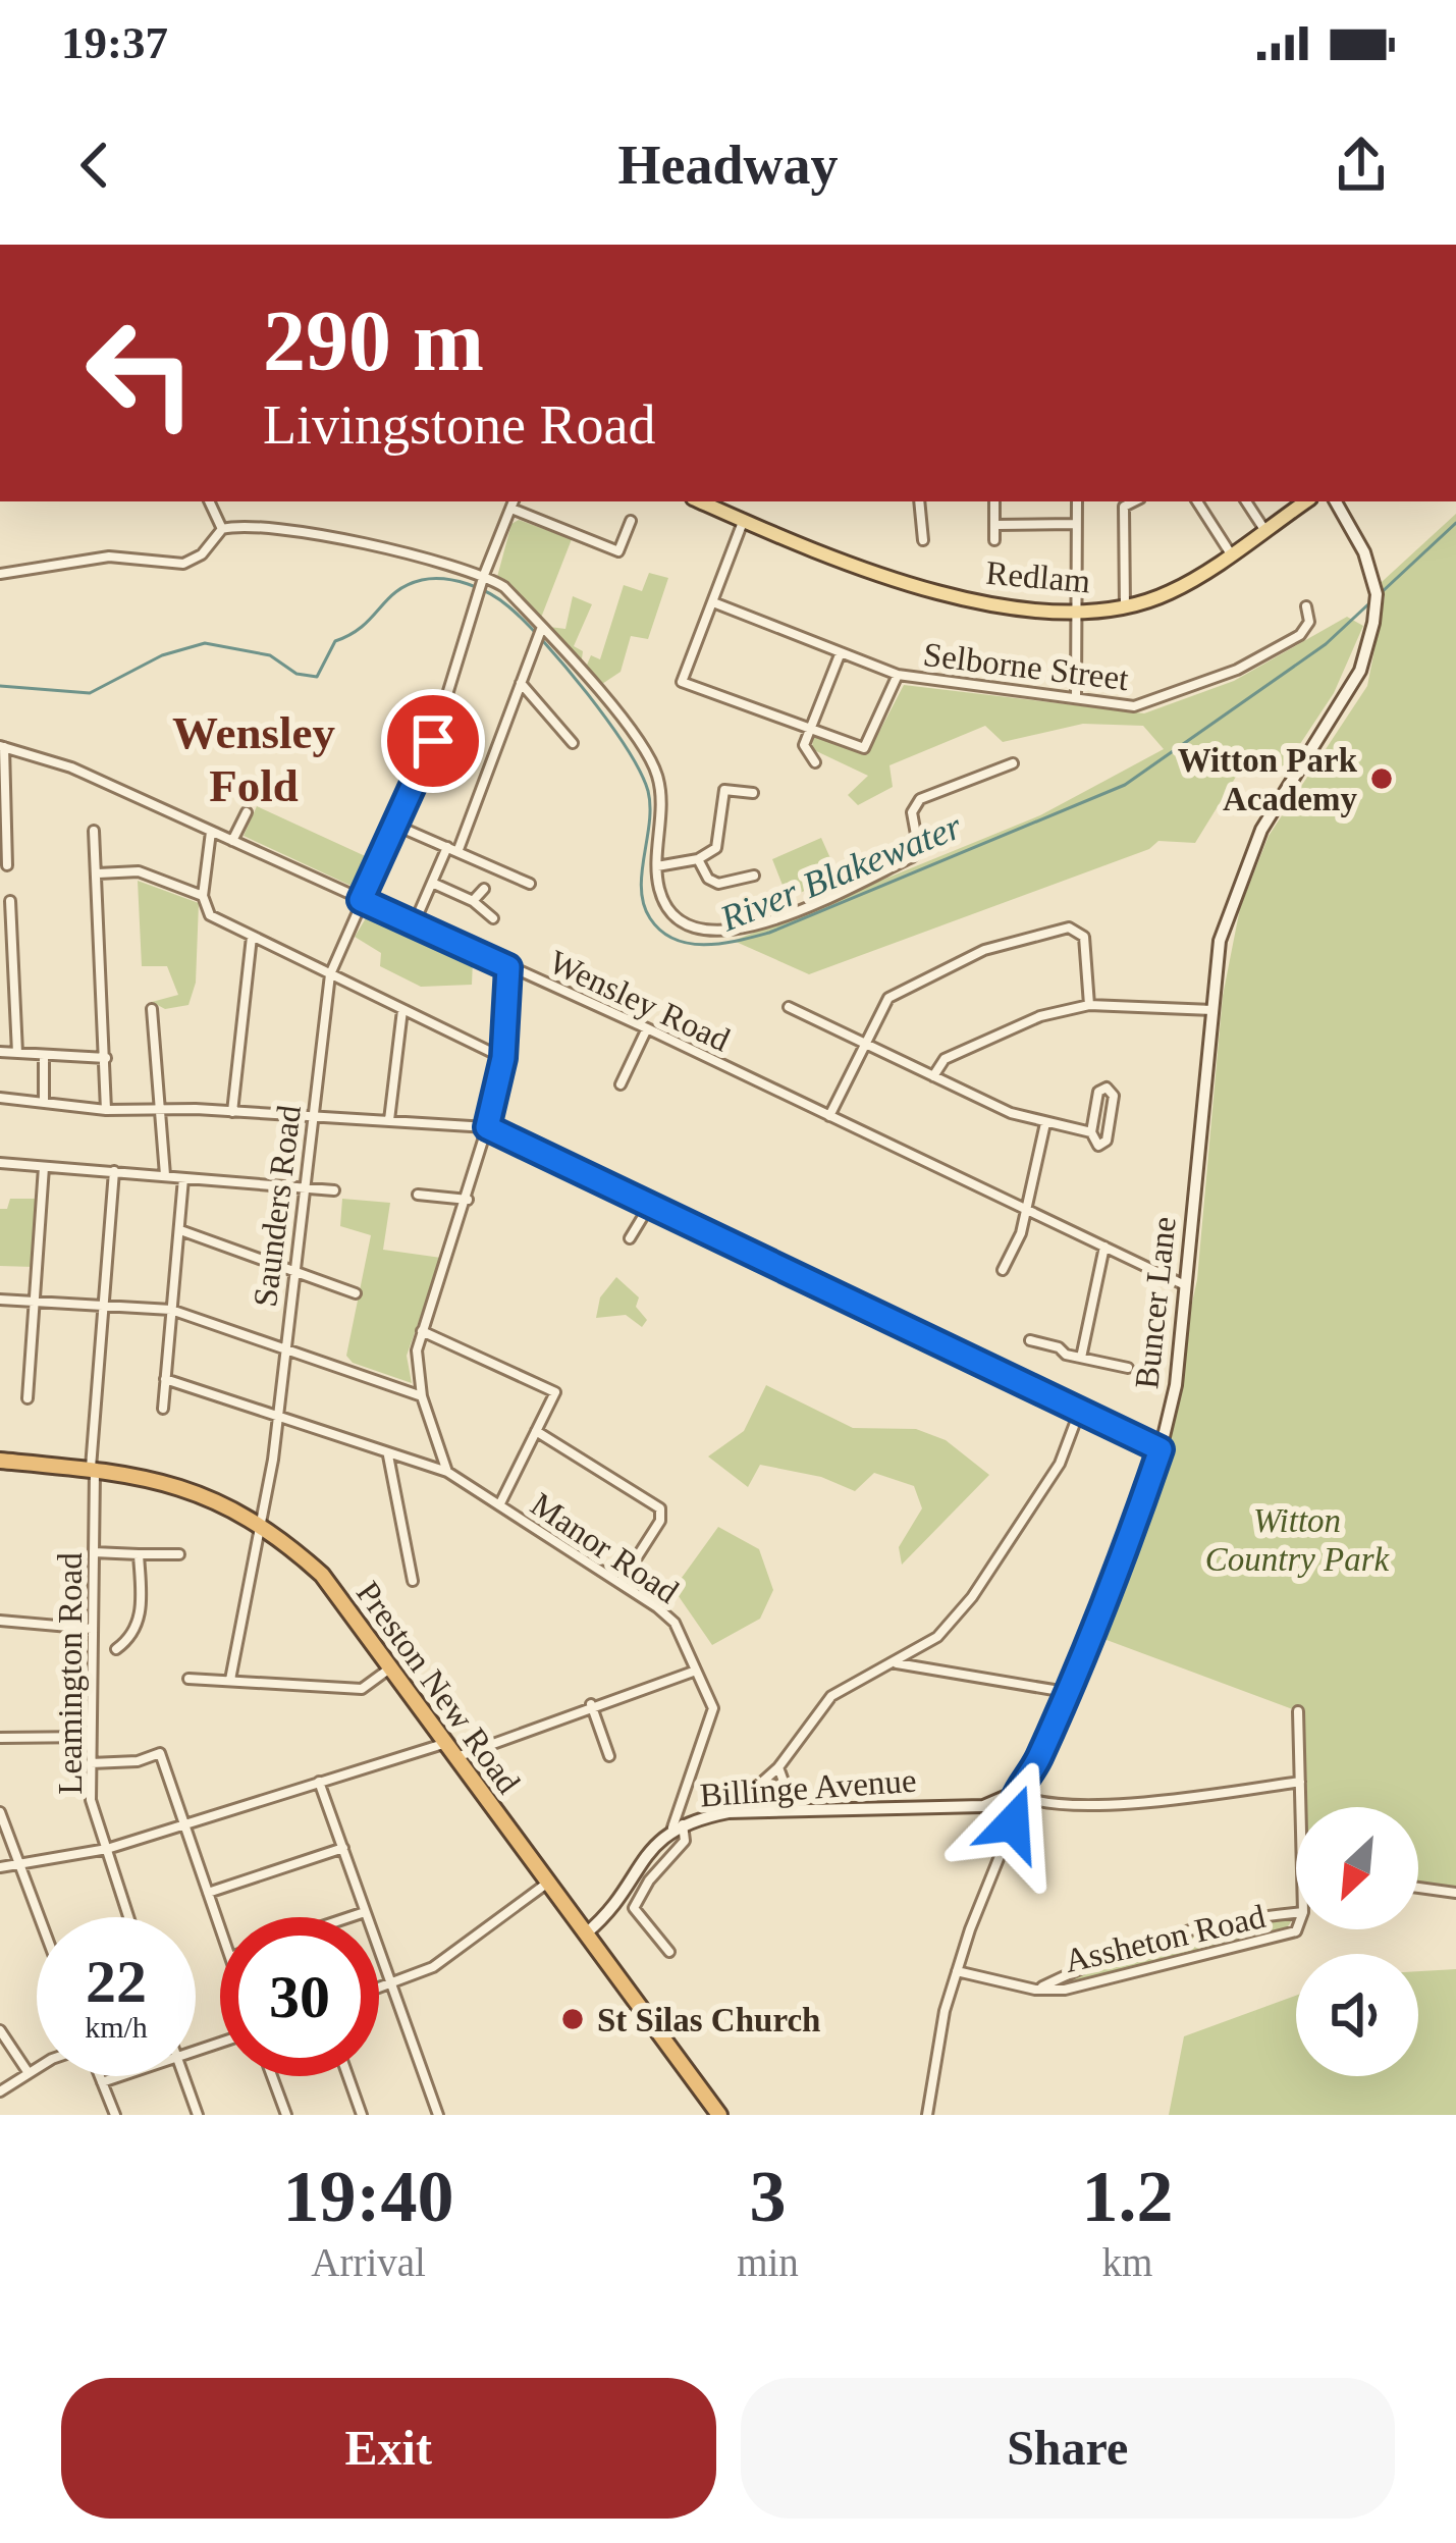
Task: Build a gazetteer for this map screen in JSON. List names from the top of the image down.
{
  "streets": {
    "highway": ["Preston New Road"],
    "main road": ["Redlam", "Buncer Lane", "Billinge Avenue"],
    "street": [
      "Selborne Street",
      "Wensley Road",
      "Saunders Road",
      "Manor Road",
      "Leamington Road",
      "Assheton Road"
    ]
  },
  "crossings": [
    ["Wensley Road", "Saunders Road"],
    ["Wensley Road", "Buncer Lane"],
    ["Saunders Road", "Manor Road"],
    ["Saunders Road", "Preston New Road"],
    ["Buncer Lane", "Billinge Avenue"],
    ["Buncer Lane", "Assheton Road"],
    ["Manor Road", "Billinge Avenue"],
    ["Leamington Road", "Preston New Road"],
    ["Preston New Road", "Billinge Avenue"]
  ],
  "districts": ["Wensley Fold"],
  "water": ["River Blakewater"],
  "parks": ["Witton Country Park"],
  "places": ["Witton Park Academy", "St Silas Church"],
  "north": "bottom left",
  "page": {
    "status": "19:37",
    "header": "Headway",
    "turn": ["290 m", "Livingstone Road"],
    "speed": "22 km/h",
    "limit": "30",
    "eta": [
      "19:40",
      "Arrival",
      "3",
      "min",
      "1.2",
      "km"
    ],
    "buttons": ["Exit", "Share"]
  }
}
